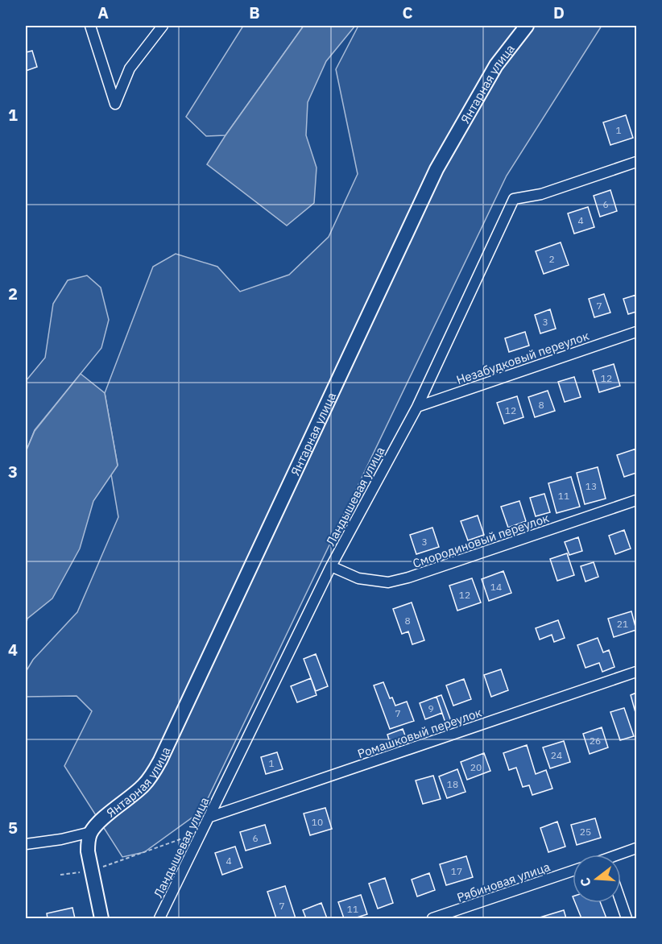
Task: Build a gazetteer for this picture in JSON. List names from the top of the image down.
{
  "streets": {
    "street": [
      "Янтарная улица",
      "Незабудковый переулок",
      "Ландышевая улица",
      "Смородиновый переулок",
      "Ромашковый переулок",
      "Рябиновая улица"
    ]
  },
  "crossings": [
    ["Незабудковый переулок", "Ландышевая улица"],
    ["Ландышевая улица", "Смородиновый переулок"],
    ["Ландышевая улица", "Ромашковый переулок"]
  ],
  "house_numbers": [
    "1",
    "6",
    "4",
    "2",
    "7",
    "3",
    "12",
    "8",
    "12",
    "13",
    "11",
    "3",
    "14",
    "12",
    "8",
    "21",
    "9",
    "7",
    "26",
    "24",
    "1",
    "20",
    "18",
    "10",
    "25",
    "6",
    "4",
    "17",
    "7",
    "11"
  ],
  "north": "left",
  "grid": {
    "columns": [
      "A",
      "B",
      "C",
      "D"
    ],
    "rows": [
      "1",
      "2",
      "3",
      "4",
      "5"
    ]
  }
}
